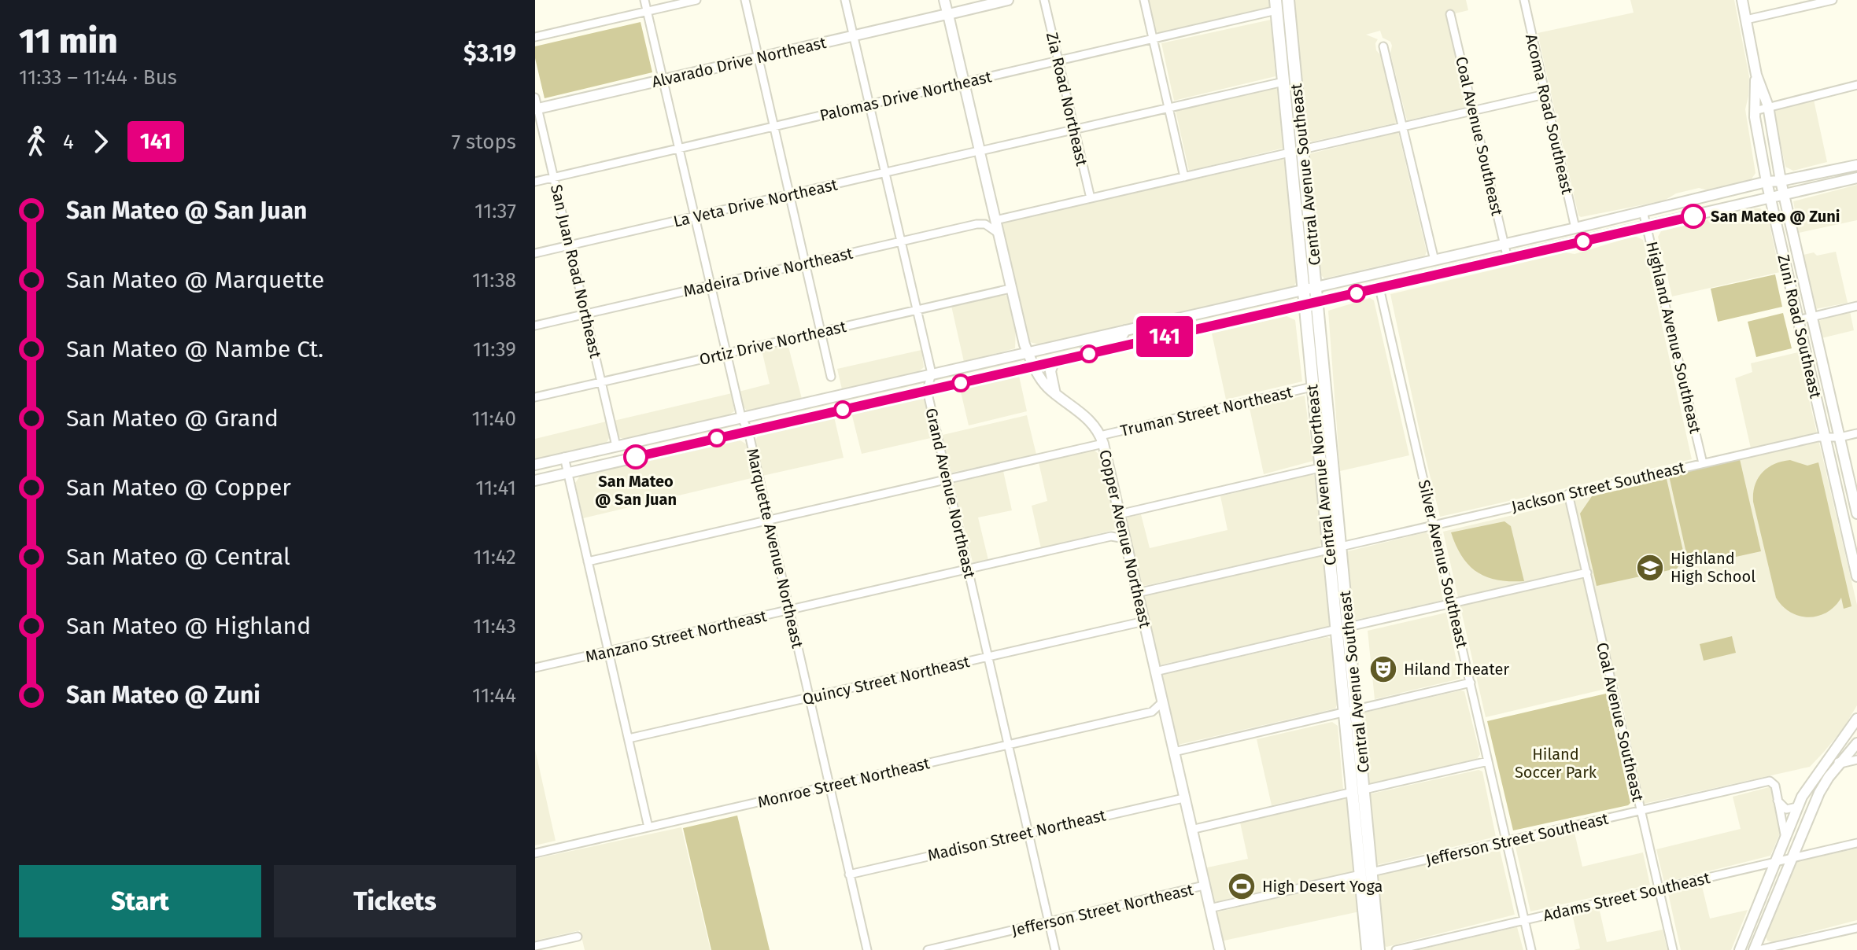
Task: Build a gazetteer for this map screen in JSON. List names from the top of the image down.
{
  "streets": {
    "main road": [
      "Alvarado Drive Northeast",
      "Central Avenue Southeast",
      "Zuni Road Southeast",
      "Central Avenue Northeast",
      "Copper Avenue Northeast"
    ],
    "street": [
      "Palomas Drive Northeast",
      "Zia Road Northeast",
      "Acoma Road Southeast",
      "Coal Avenue Southeast",
      "La Veta Drive Northeast",
      "San Juan Road Northeast",
      "Madeira Drive Northeast",
      "Highland Avenue Southeast",
      "Ortiz Drive Northeast",
      "Truman Street Northeast",
      "Jackson Street Southeast",
      "Grand Avenue Northeast",
      "Marquette Avenue Northeast",
      "Silver Avenue Southeast",
      "Manzano Street Northeast",
      "Quincy Street Northeast",
      "Monroe Street Northeast",
      "Madison Street Northeast",
      "Jefferson Street Southeast",
      "Adams Street Southeast",
      "Jefferson Street Northeast"
    ]
  },
  "crossings": [
    ["Alvarado Drive Northeast", "San Juan Road Northeast"],
    ["Alvarado Drive Northeast", "Grand Avenue Northeast"],
    ["Alvarado Drive Northeast", "Copper Avenue Northeast"],
    ["Alvarado Drive Northeast", "Marquette Avenue Northeast"],
    ["Palomas Drive Northeast", "Zia Road Northeast"],
    ["Palomas Drive Northeast", "San Juan Road Northeast"],
    ["Palomas Drive Northeast", "Central Avenue Northeast"],
    ["Palomas Drive Northeast", "Grand Avenue Northeast"],
    ["Palomas Drive Northeast", "Copper Avenue Northeast"],
    ["Palomas Drive Northeast", "Marquette Avenue Northeast"],
    ["Zia Road Northeast", "La Veta Drive Northeast"],
    ["Coal Avenue Southeast", "Jackson Street Southeast"],
    ["Coal Avenue Southeast", "Jefferson Street Southeast"],
    ["Coal Avenue Southeast", "Adams Street Southeast"],
    ["Central Avenue Southeast", "Central Avenue Northeast"],
    ["Central Avenue Southeast", "Jackson Street Southeast"],
    ["La Veta Drive Northeast", "San Juan Road Northeast"],
    ["La Veta Drive Northeast", "Central Avenue Northeast"],
    ["La Veta Drive Northeast", "Grand Avenue Northeast"],
    ["La Veta Drive Northeast", "Copper Avenue Northeast"],
    ["La Veta Drive Northeast", "Marquette Avenue Northeast"],
    ["San Juan Road Northeast", "Madeira Drive Northeast"],
    ["San Juan Road Northeast", "Ortiz Drive Northeast"],
    ["Madeira Drive Northeast", "Grand Avenue Northeast"],
    ["Madeira Drive Northeast", "Copper Avenue Northeast"],
    ["Madeira Drive Northeast", "Marquette Avenue Northeast"],
    ["Zuni Road Southeast", "Jackson Street Southeast"],
    ["Highland Avenue Southeast", "Jackson Street Southeast"],
    ["Ortiz Drive Northeast", "Grand Avenue Northeast"],
    ["Ortiz Drive Northeast", "Copper Avenue Northeast"],
    ["Ortiz Drive Northeast", "Marquette Avenue Northeast"],
    ["Truman Street Northeast", "Central Avenue Northeast"],
    ["Truman Street Northeast", "Grand Avenue Northeast"],
    ["Truman Street Northeast", "Copper Avenue Northeast"],
    ["Truman Street Northeast", "Marquette Avenue Northeast"],
    ["Central Avenue Northeast", "Jackson Street Southeast"],
    ["Central Avenue Northeast", "Jefferson Street Southeast"],
    ["Central Avenue Northeast", "Jefferson Street Northeast"],
    ["Jackson Street Southeast", "Copper Avenue Northeast"],
    ["Jackson Street Southeast", "Silver Avenue Southeast"],
    ["Grand Avenue Northeast", "Manzano Street Northeast"],
    ["Grand Avenue Northeast", "Quincy Street Northeast"],
    ["Grand Avenue Northeast", "Monroe Street Northeast"],
    ["Grand Avenue Northeast", "Madison Street Northeast"],
    ["Grand Avenue Northeast", "Jefferson Street Northeast"],
    ["Copper Avenue Northeast", "Manzano Street Northeast"],
    ["Copper Avenue Northeast", "Quincy Street Northeast"],
    ["Copper Avenue Northeast", "Monroe Street Northeast"],
    ["Copper Avenue Northeast", "Madison Street Northeast"],
    ["Copper Avenue Northeast", "Jefferson Street Northeast"],
    ["Marquette Avenue Northeast", "Manzano Street Northeast"],
    ["Marquette Avenue Northeast", "Quincy Street Northeast"],
    ["Marquette Avenue Northeast", "Monroe Street Northeast"],
    ["Marquette Avenue Northeast", "Madison Street Northeast"],
    ["Silver Avenue Southeast", "Jefferson Street Southeast"],
    ["Silver Avenue Southeast", "Adams Street Southeast"],
    ["Jefferson Street Southeast", "Jefferson Street Northeast"]
  ],
  "parks": ["Hiland Soccer Park"],
  "places": {
    "other": ["San Mateo @ Zuni", "San Mateo @ San Juan"],
    "school or university": ["Highland High School"],
    "theatre": ["Hiland Theater"],
    "sports": ["High Desert Yoga"]
  },
  "lines": ["bus line 141"],
  "page": {
    "heading": ["11 min", "11:33 – 11:44 · Bus", "$3.19"],
    "on_map": "141",
    "legs": ["4", "141", "7 stops"],
    "list": [
      {
        "name": "San Mateo @ San Juan",
        "value": "11:37"
      },
      {
        "name": "San Mateo @ Marquette",
        "value": "11:38"
      },
      {
        "name": "San Mateo @ Nambe Ct.",
        "value": "11:39"
      },
      {
        "name": "San Mateo @ Grand",
        "value": "11:40"
      },
      {
        "name": "San Mateo @ Copper",
        "value": "11:41"
      },
      {
        "name": "San Mateo @ Central",
        "value": "11:42"
      },
      {
        "name": "San Mateo @ Highland",
        "value": "11:43"
      },
      {
        "name": "San Mateo @ Zuni",
        "value": "11:44"
      }
    ],
    "buttons": ["Start", "Tickets"]
  }
}
